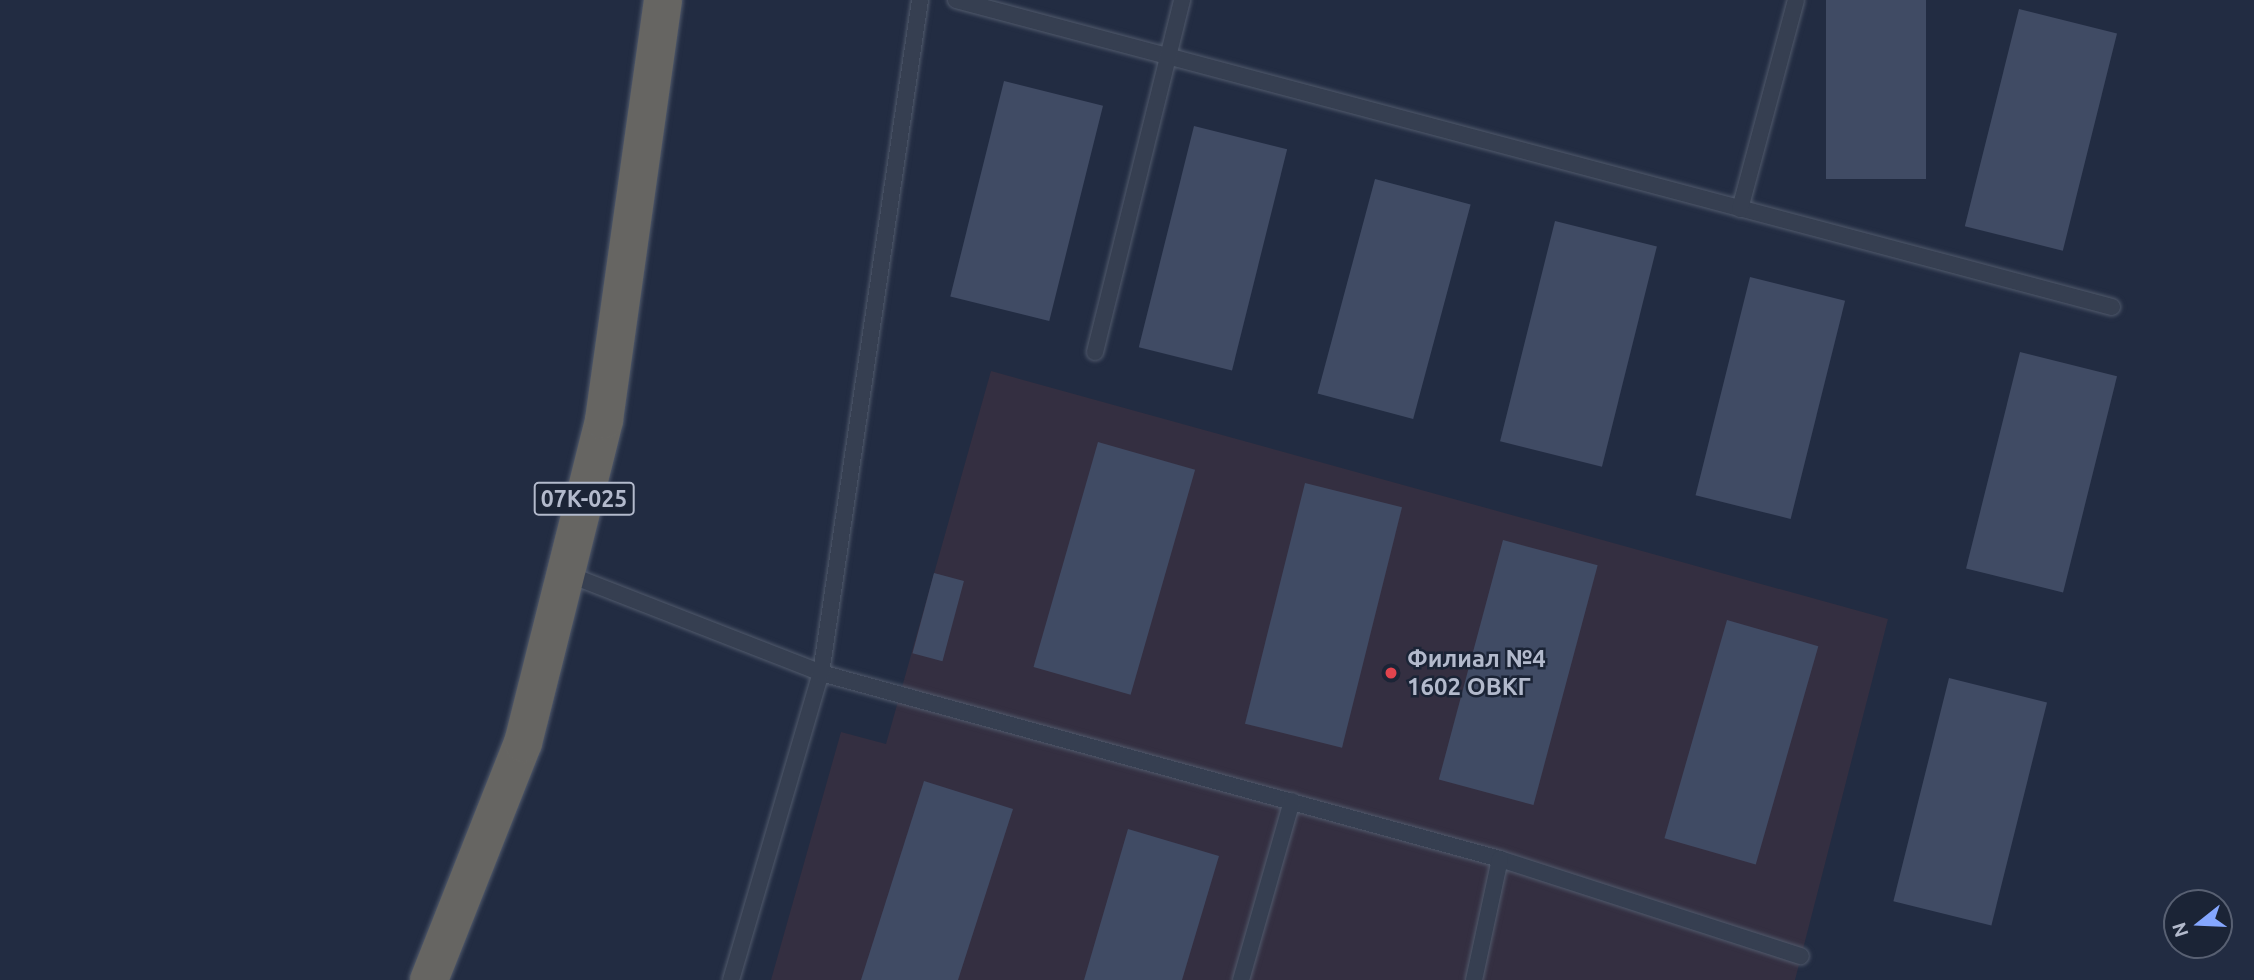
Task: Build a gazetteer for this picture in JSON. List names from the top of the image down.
{
  "streets": {
    "highway": ["07К-025"]
  },
  "places": ["Филиал №4 1602 ОВКГ"],
  "north": "left"
}
